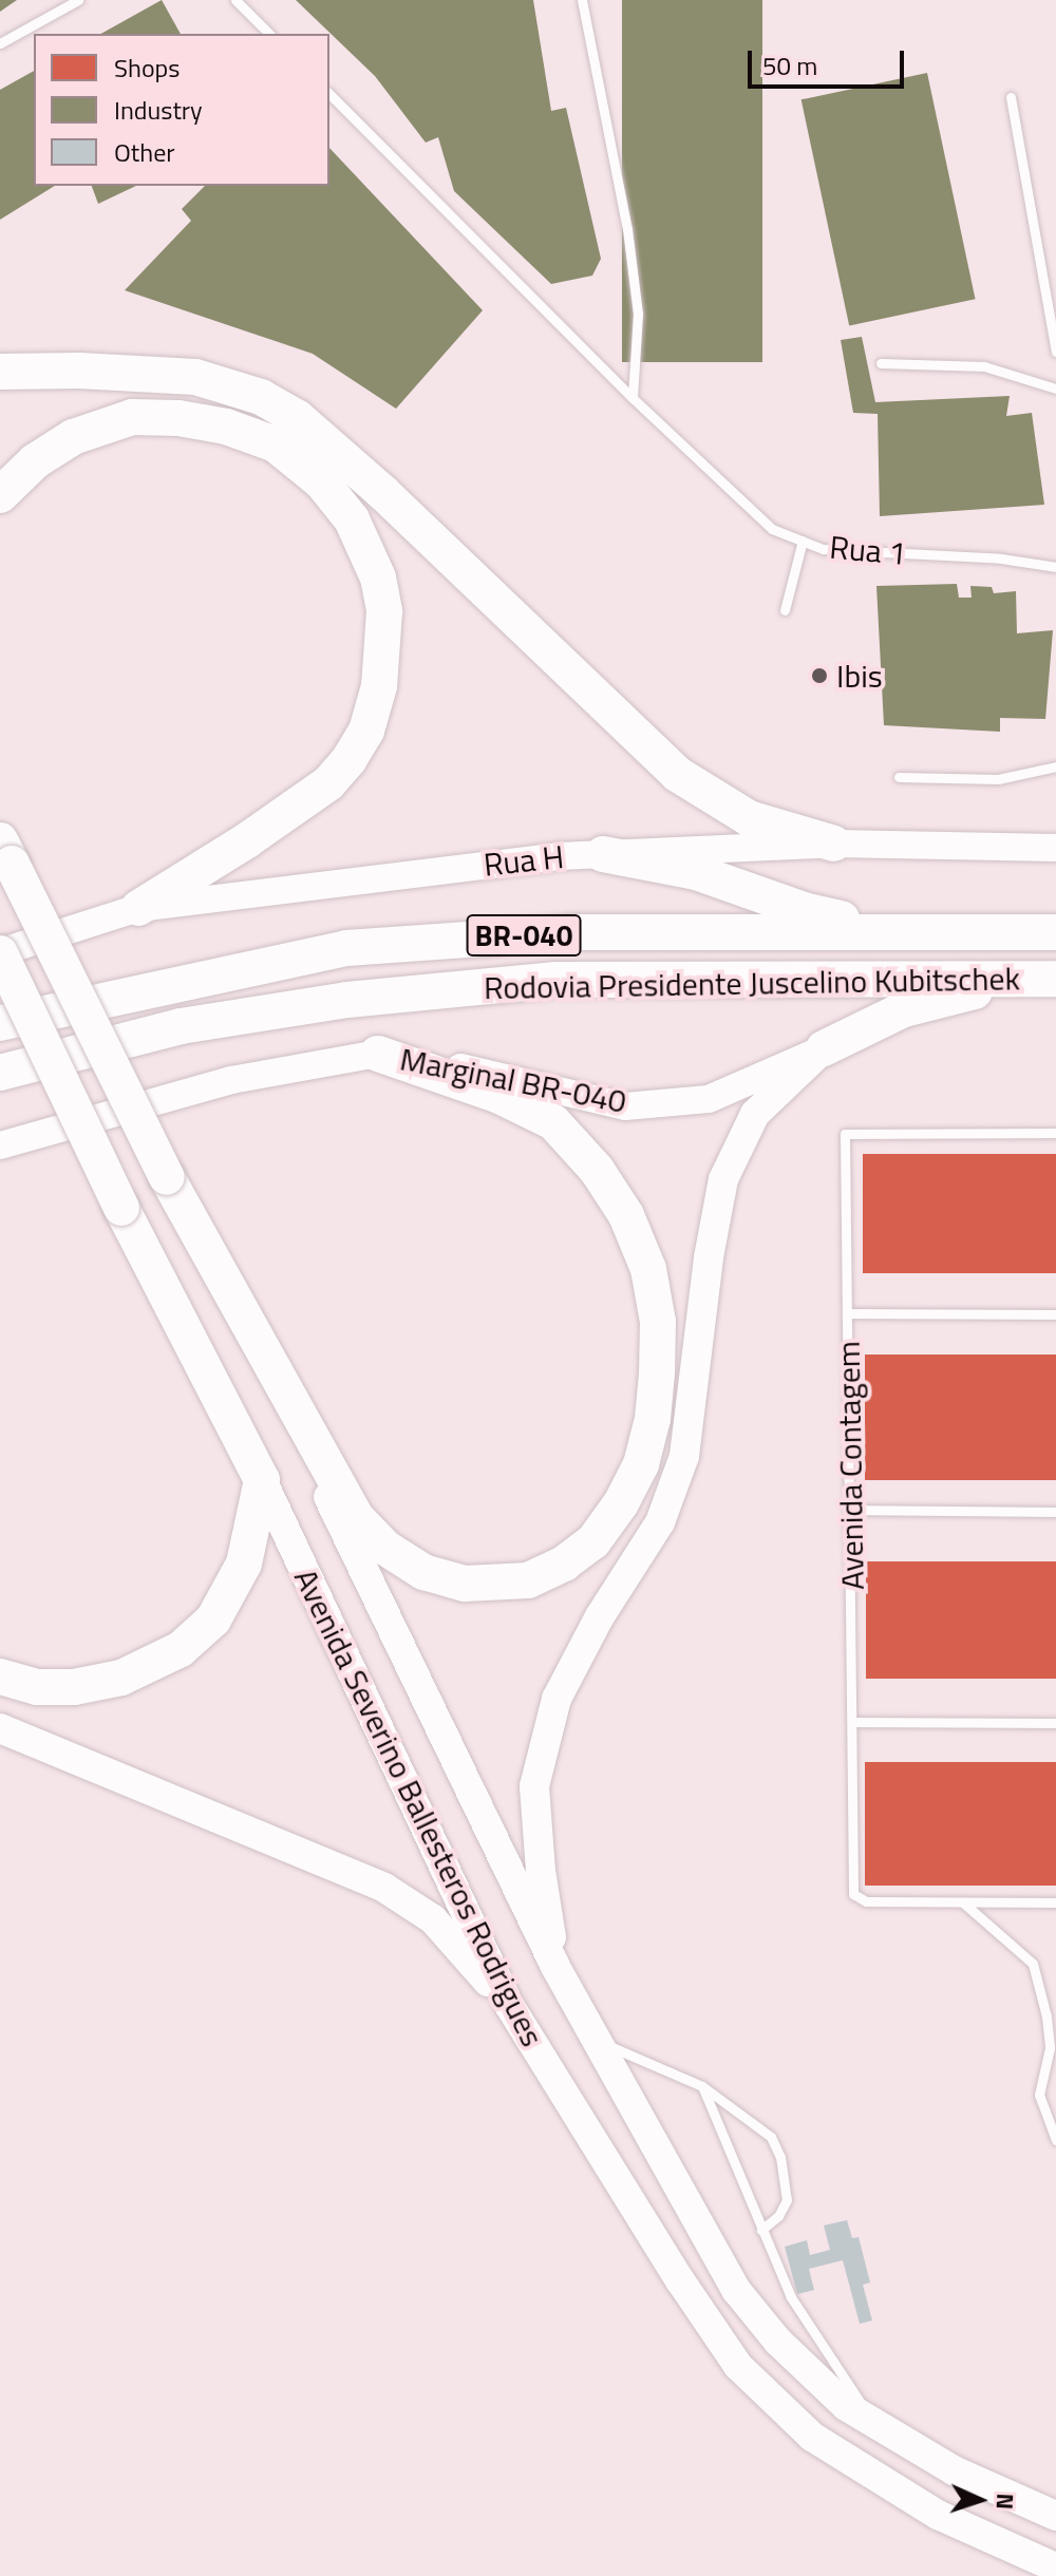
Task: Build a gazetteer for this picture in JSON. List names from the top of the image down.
{
  "streets": {
    "highway": ["BR-040", "Rodovia Presidente Juscelino Kubitschek", "Avenida Severino Ballesteros Rodrigues"],
    "main road": ["Rua H", "Marginal BR-040"],
    "lane": ["Rua 1", "Avenida Contagem"]
  },
  "crossings": [
    ["Rua H", "Avenida Severino Ballesteros Rodrigues"]
  ],
  "places": ["Ibis"],
  "legend": ["Shops", "Industry", "Other"],
  "scale_bar": "50 m",
  "north": "right"
}
